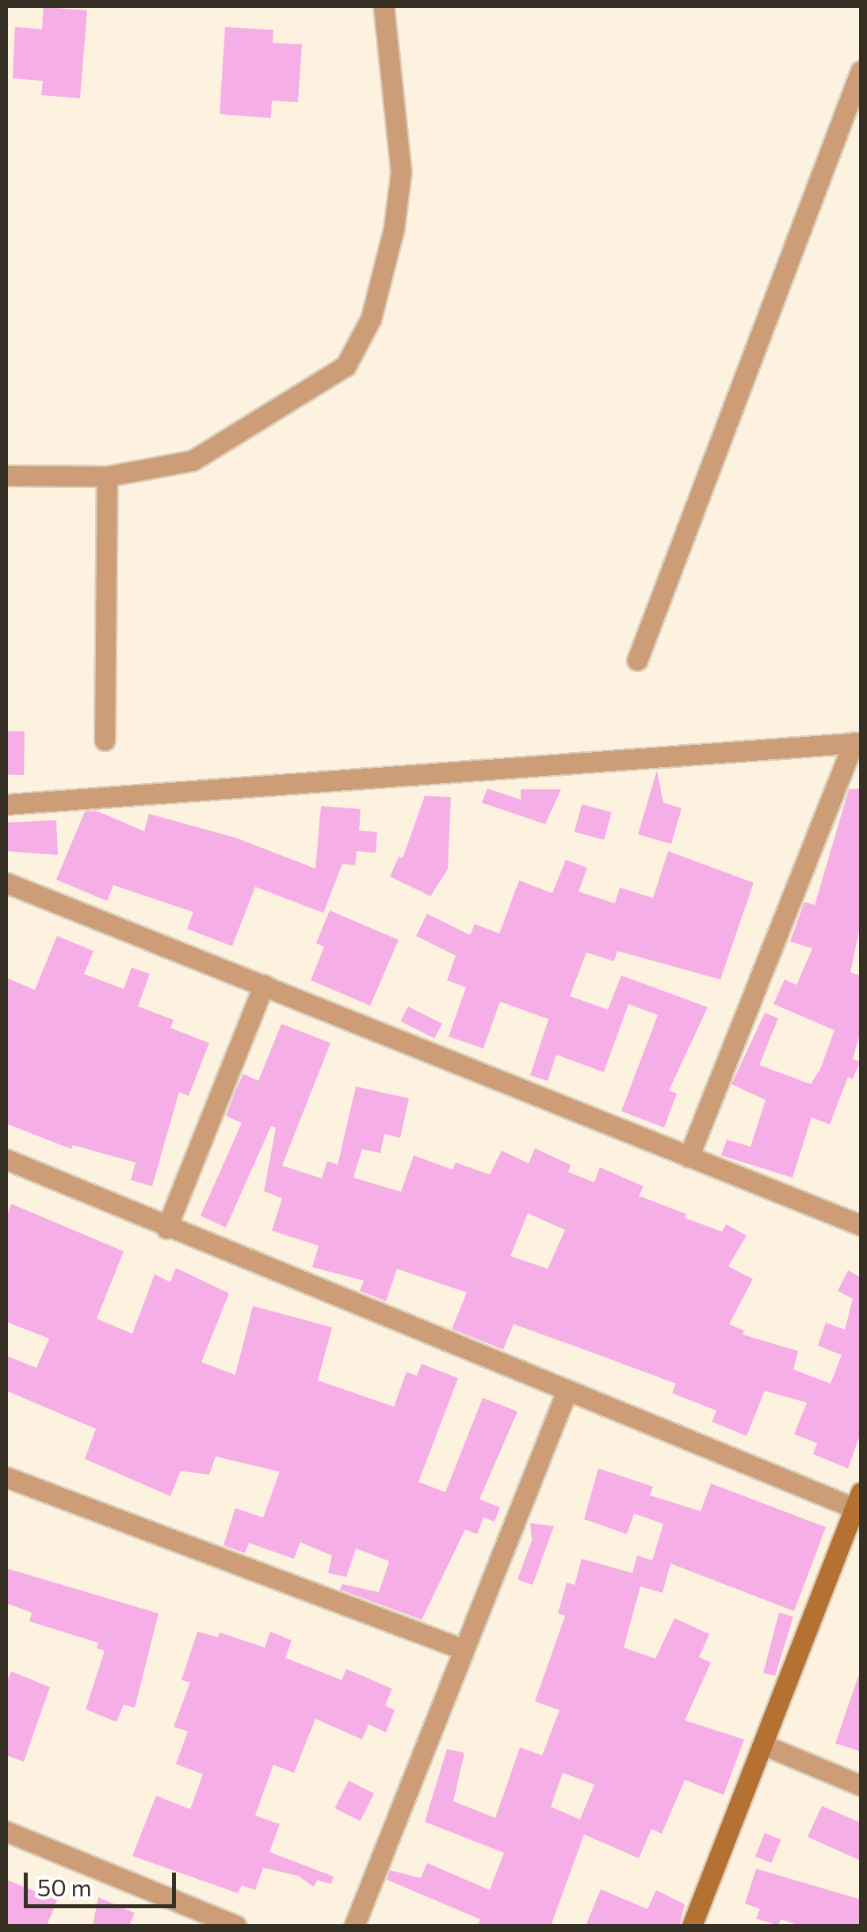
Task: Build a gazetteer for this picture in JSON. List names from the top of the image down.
{
  "scale_bar": "50 m"
}
